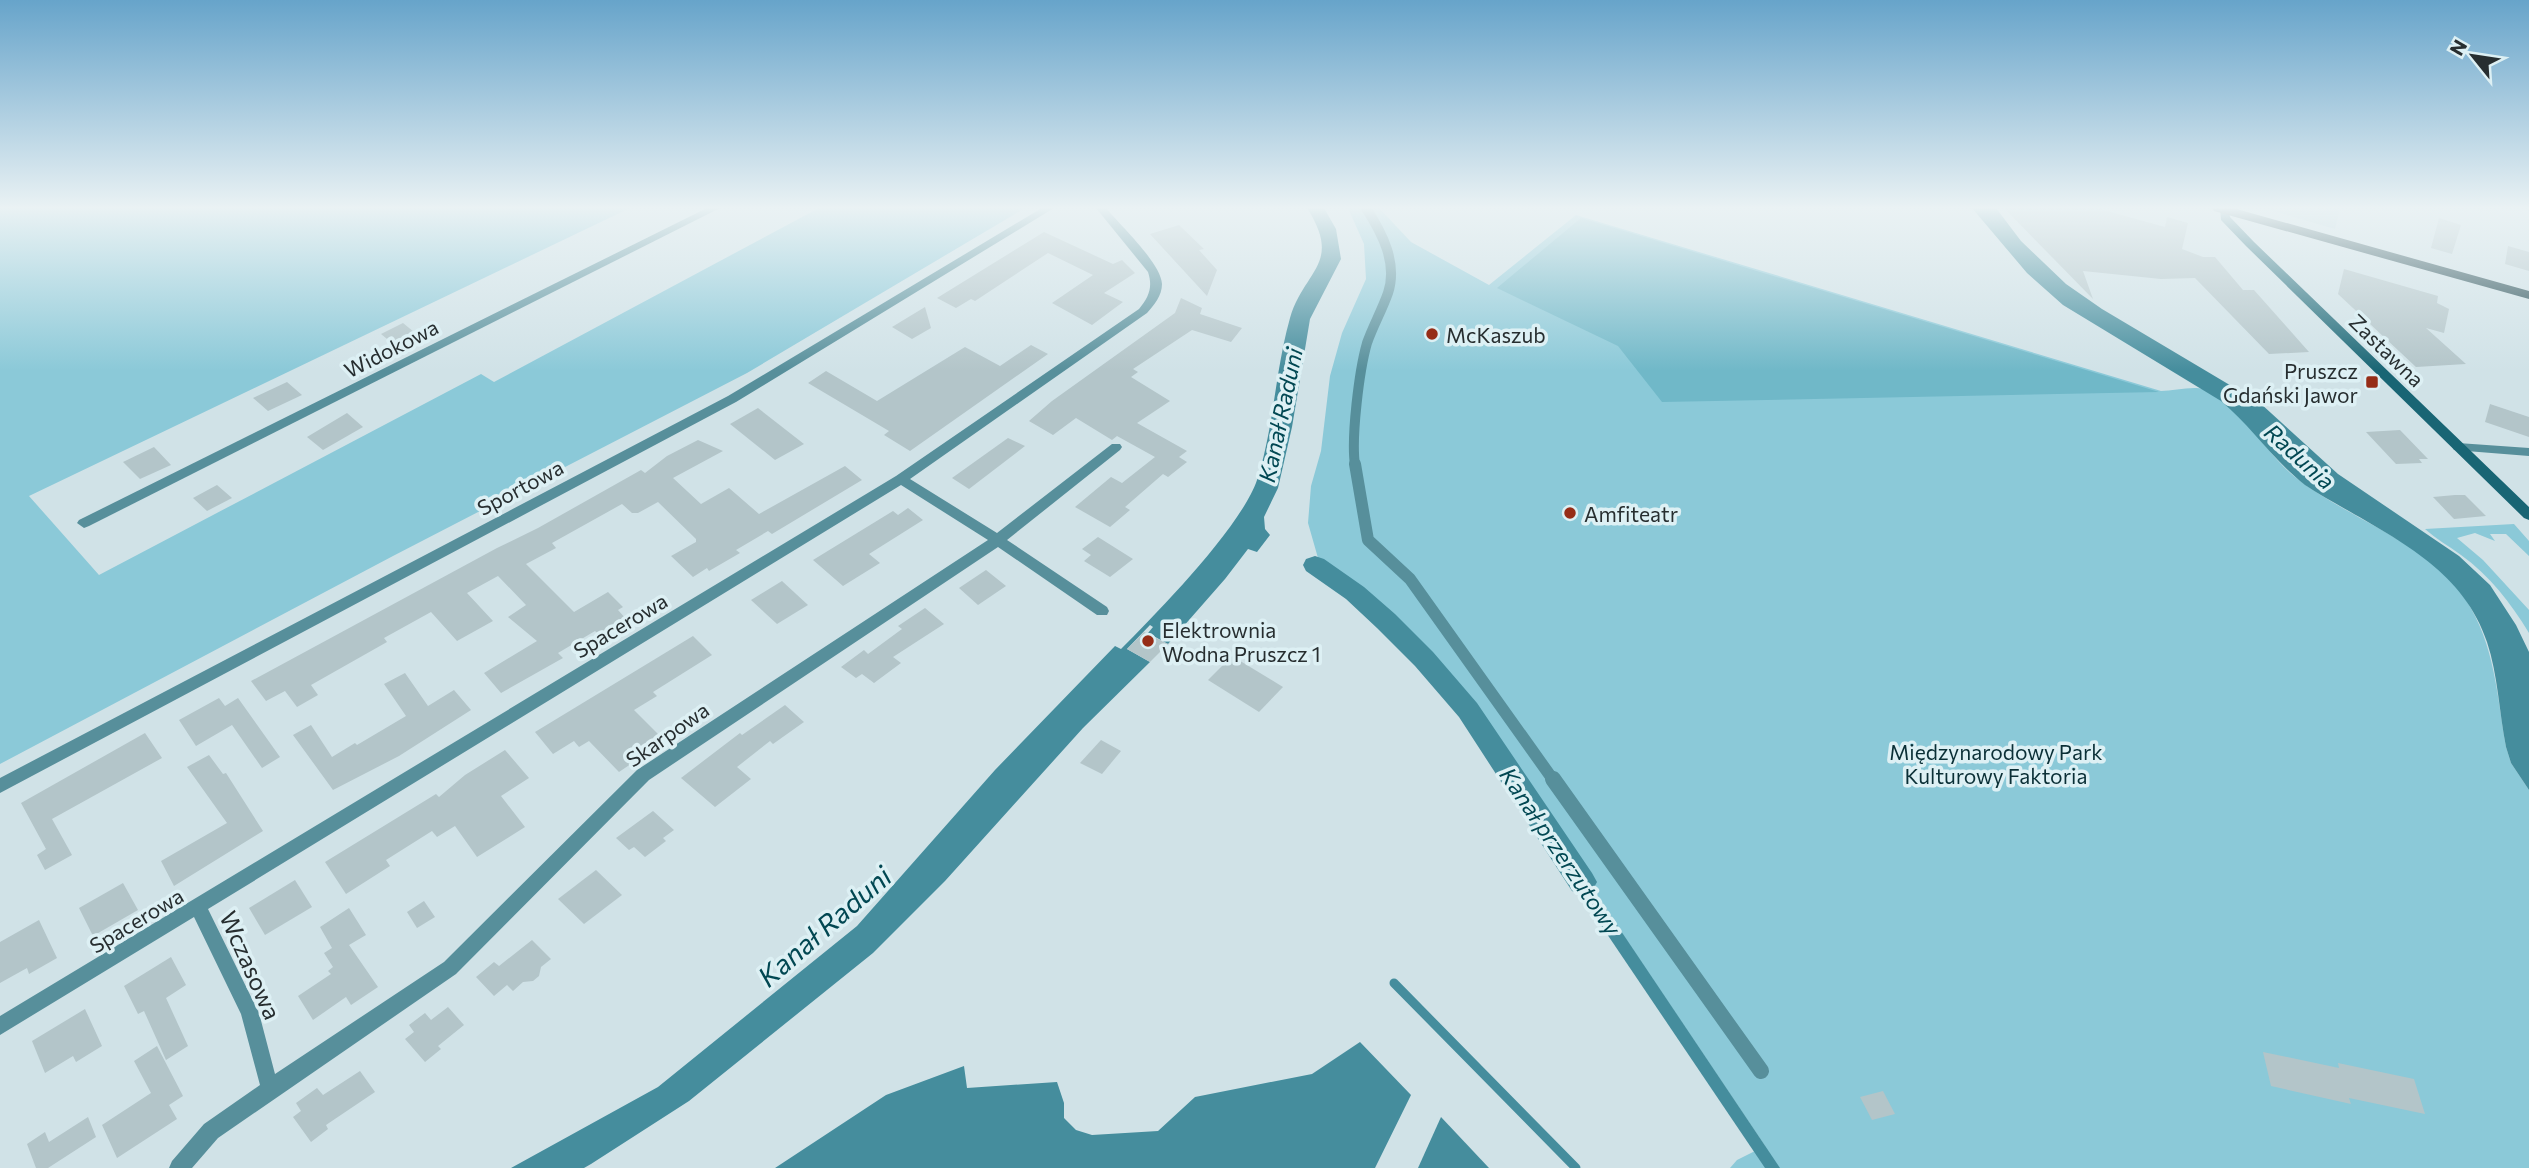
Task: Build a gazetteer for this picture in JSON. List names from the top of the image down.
{
  "streets": {
    "main road": ["Zastawna"],
    "street": [
      "Widokowa",
      "Sportowa",
      "Spacerowa",
      "Skarpowa",
      "Wczasowa"
    ]
  },
  "crossings": [
    ["Spacerowa", "Wczasowa"],
    ["Skarpowa", "Wczasowa"]
  ],
  "water": ["Kanał Raduni", "Radunia", "Kanał przerzutowy"],
  "parks": ["Międzynarodowy Park Kulturowy Faktoria"],
  "places": {
    "other": ["McKaszub", "Amfiteatr", "Elektrownia Wodna Pruszcz 1"],
    "transit": ["Pruszcz Gdański Jawor"]
  },
  "north": "top left"
}
